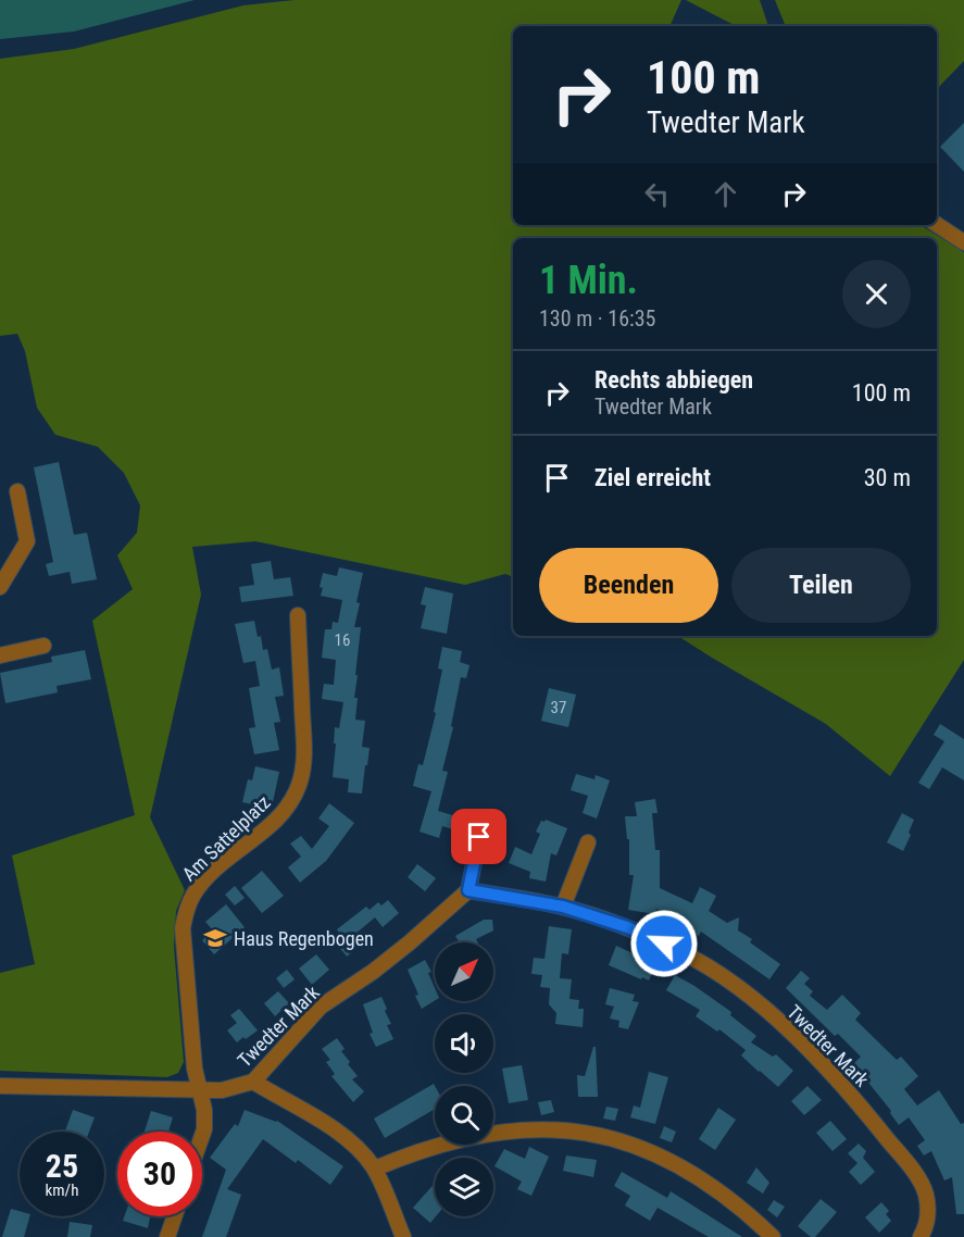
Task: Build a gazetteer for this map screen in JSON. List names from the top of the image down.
{
  "streets": {
    "street": ["Am Sattelplatz", "Twedter Mark"]
  },
  "crossings": [
    ["Am Sattelplatz", "Twedter Mark"]
  ],
  "places": {
    "school or university": ["Haus Regenbogen"]
  },
  "house_numbers": ["16", "37"],
  "north": "top right",
  "page": {
    "turn": ["100 m", "Twedter Mark"],
    "heading": ["1 Min.", "130 m · 16:35"],
    "list": [
      {
        "name": "Rechts abbiegen",
        "note": "Twedter Mark",
        "value": "100 m"
      },
      {
        "name": "Ziel erreicht",
        "value": "30 m"
      }
    ],
    "buttons": ["Beenden", "Teilen"],
    "speed": "25 km/h",
    "limit": "30"
  }
}
